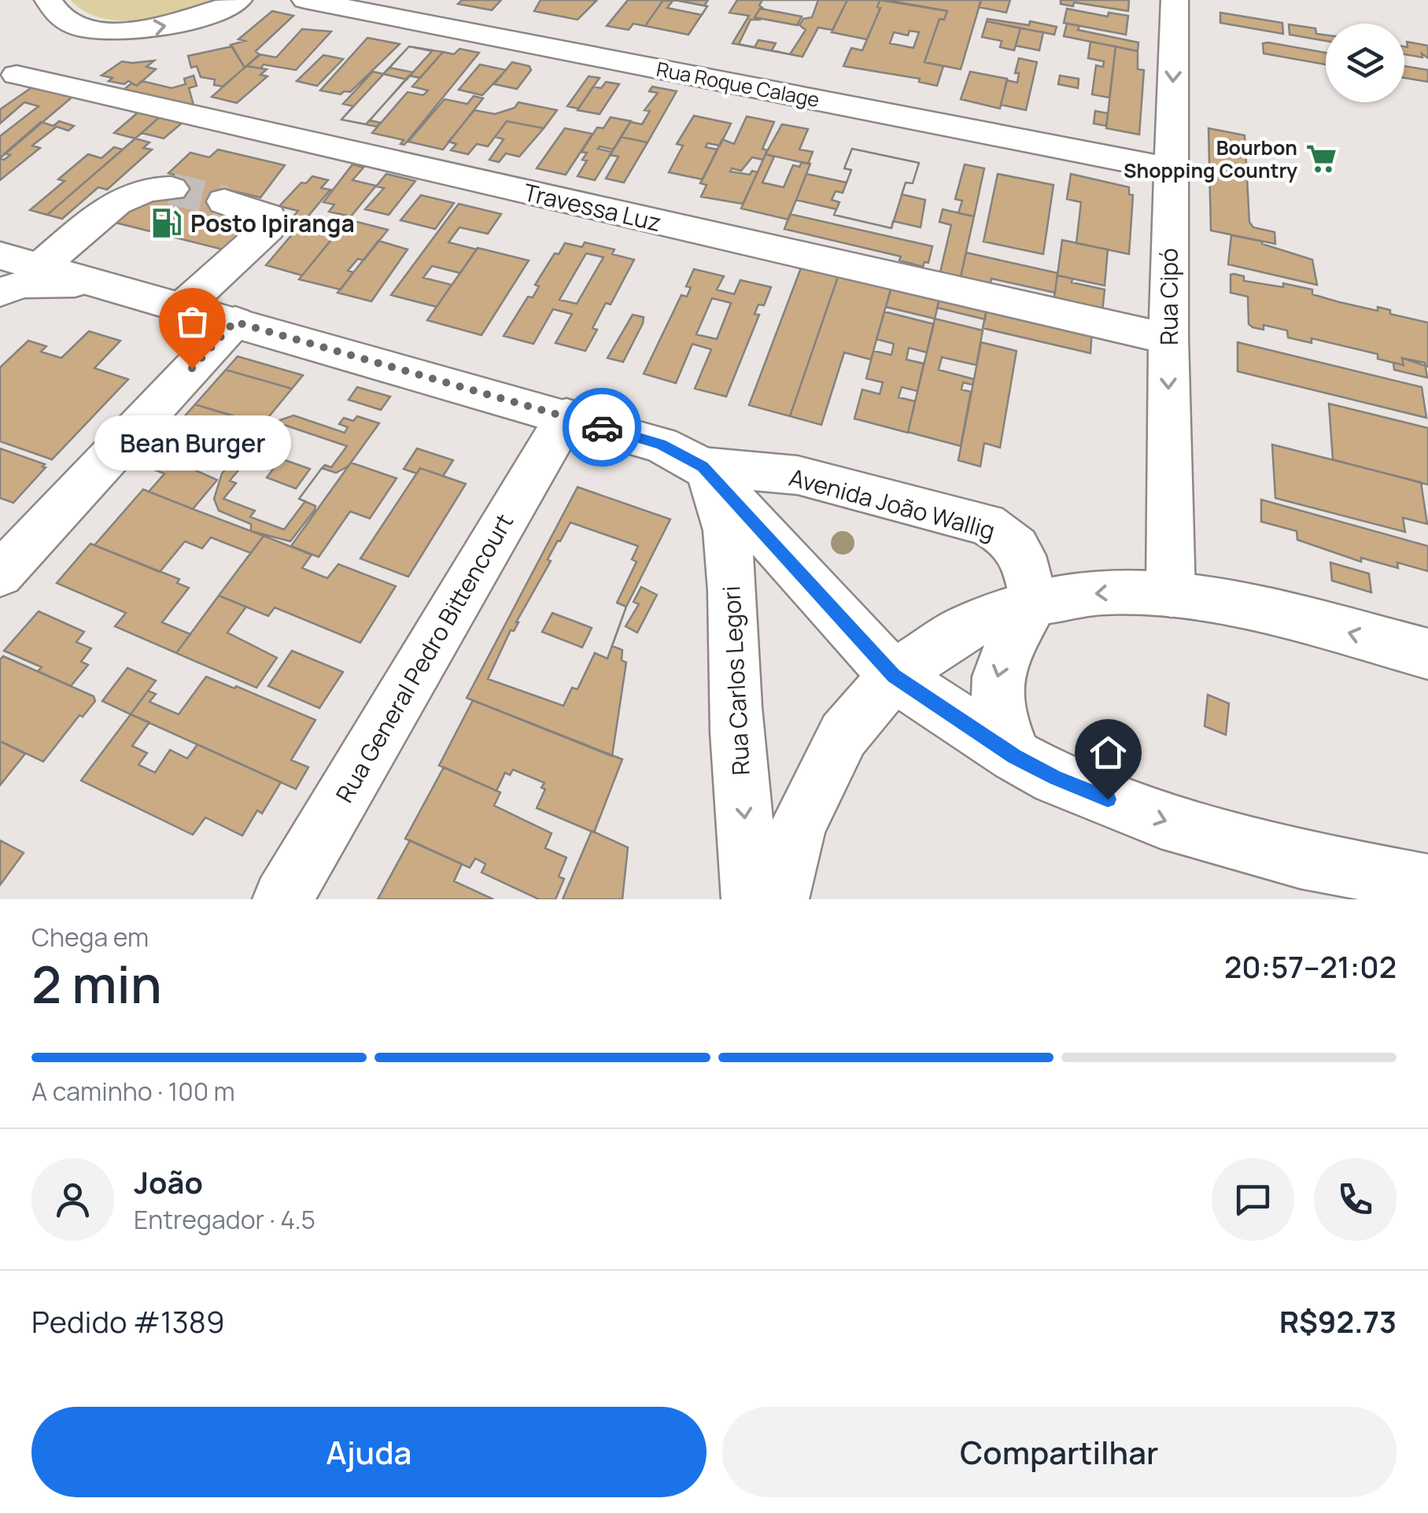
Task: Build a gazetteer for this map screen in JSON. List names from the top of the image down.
{
  "streets": {
    "street": [
      "Rua Roque Calage",
      "Travessa Luz",
      "Rua Cipó",
      "Avenida João Wallig",
      "Rua General Pedro Bittencourt",
      "Rua Carlos Legori"
    ]
  },
  "crossings": [
    ["Rua Roque Calage", "Rua Cipó"],
    ["Travessa Luz", "Rua Cipó"],
    ["Avenida João Wallig", "Rua General Pedro Bittencourt"],
    ["Avenida João Wallig", "Rua Carlos Legori"]
  ],
  "one_way": ["Rua Cipó"],
  "places": {
    "supermarket": ["Bourbon Shopping Country"],
    "fuel station": ["Posto Ipiranga"],
    "other": ["Bean Burger"]
  },
  "page": {
    "bubble": "Bean Burger",
    "heading": ["2 min", "Chega em", "20:57–21:02"],
    "panel": [
      "João",
      "Entregador · 4.5",
      "Pedido #1389",
      "R$92.73"
    ],
    "bar": "A caminho · 100 m",
    "buttons": ["Ajuda", "Compartilhar"]
  }
}
